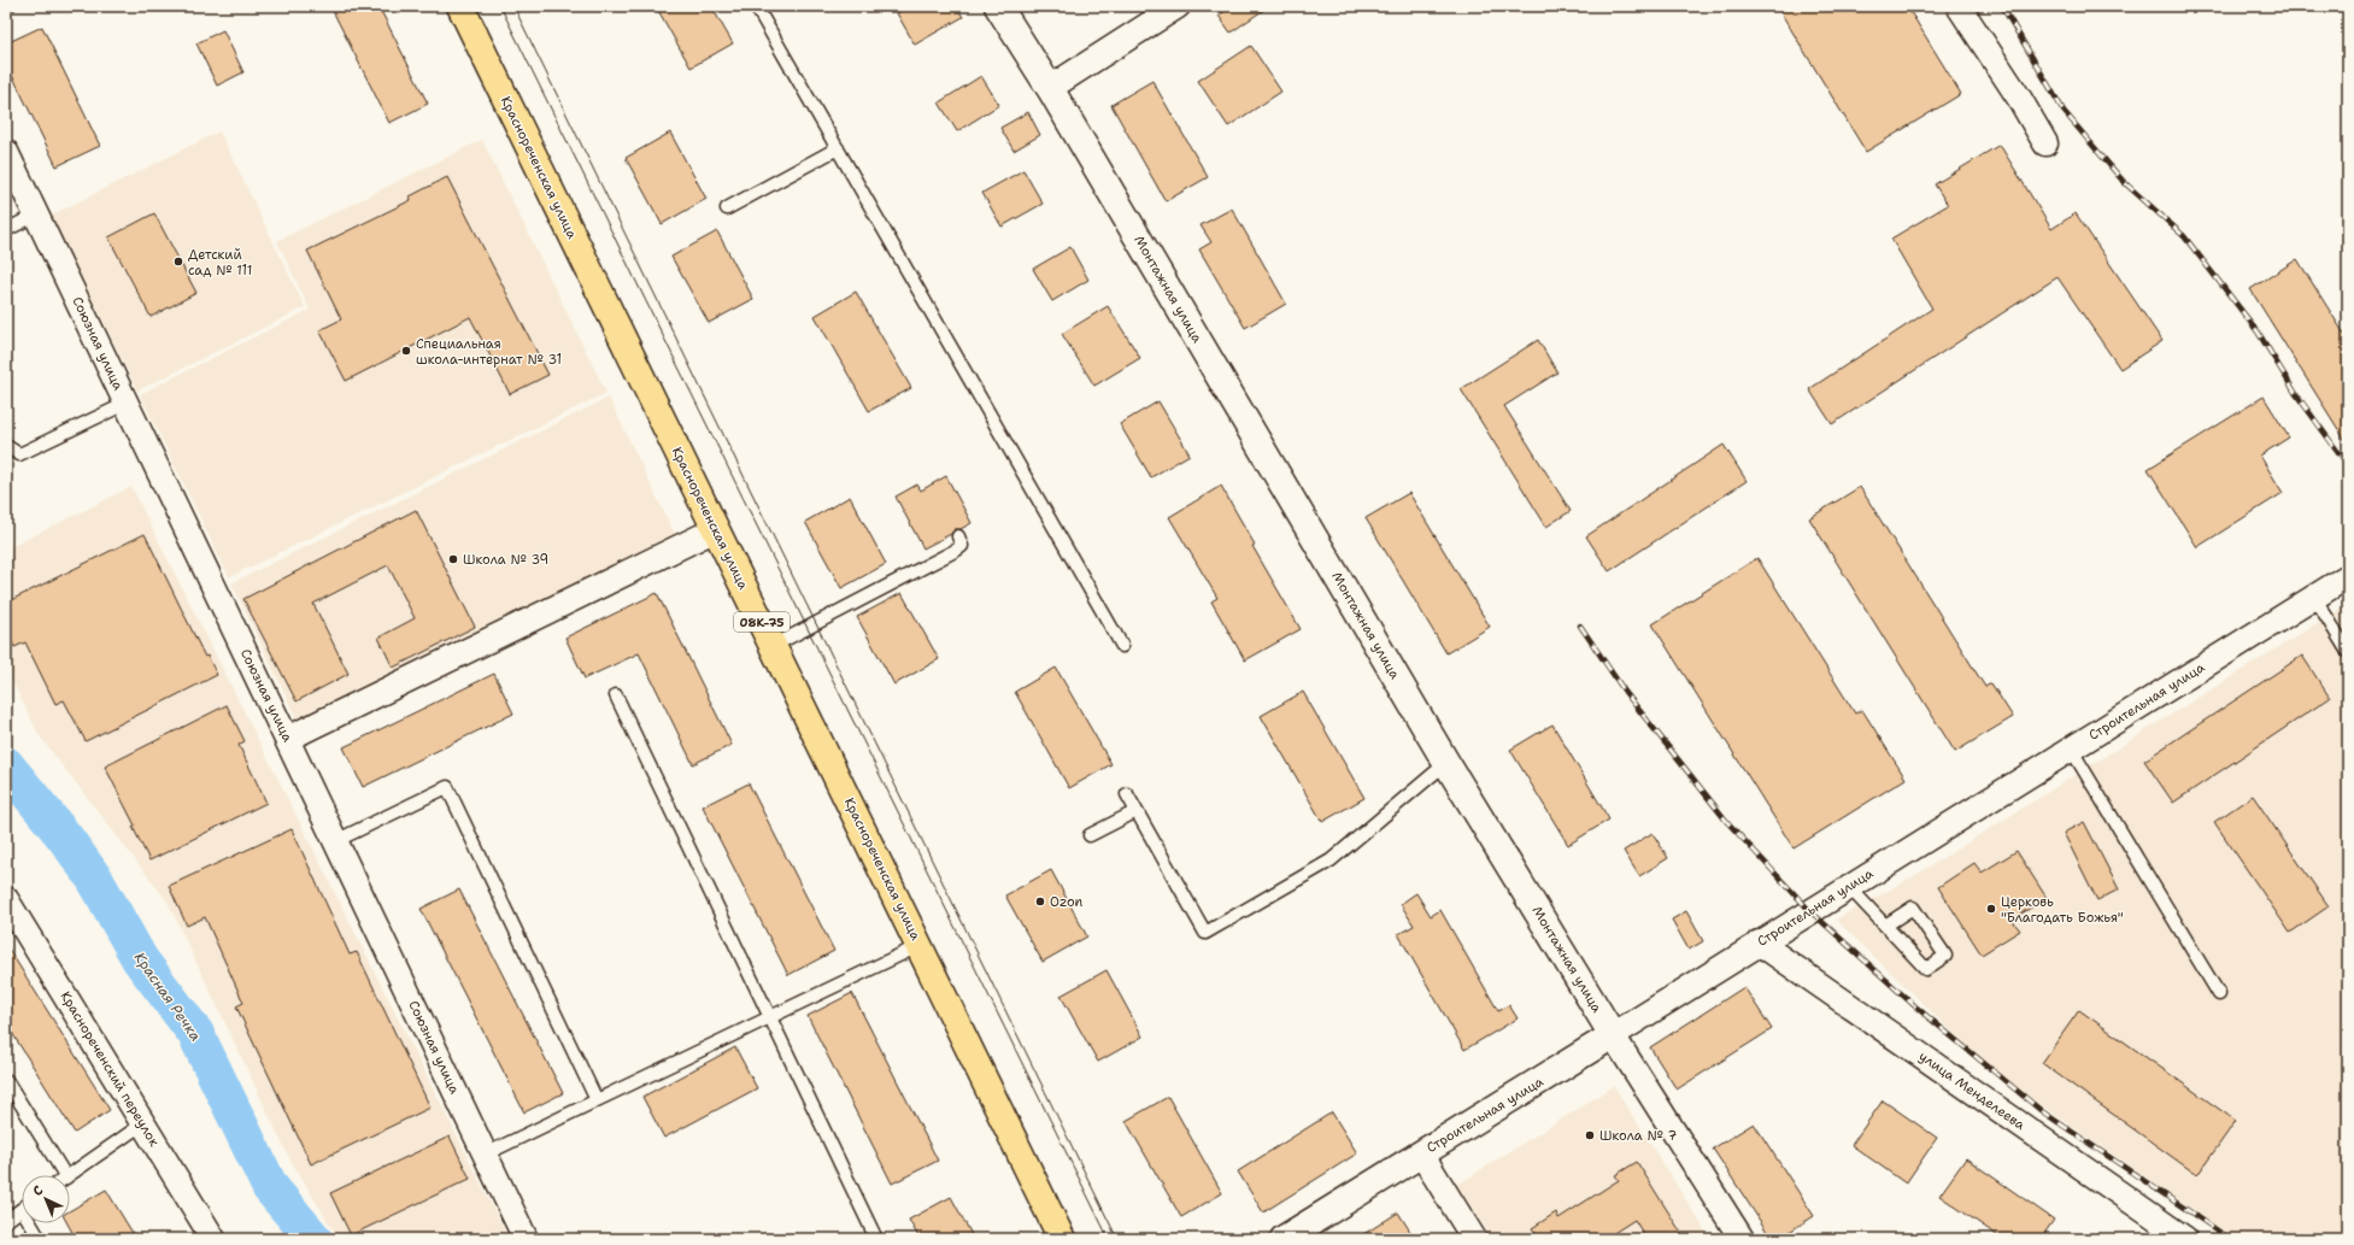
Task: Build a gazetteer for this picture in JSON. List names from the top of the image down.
{
  "streets": {
    "main road": ["Краснореченская улица", "08К-75"],
    "street": [
      "Монтажная улица",
      "Союзная улица",
      "Строительная улица",
      "Краснореченский переулок",
      "улица Менделеева"
    ]
  },
  "crossings": [
    ["Монтажная улица", "Строительная улица"],
    ["Строительная улица", "улица Менделеева"]
  ],
  "water": ["Красная Речка"],
  "places": [
    "Детский сад № 111",
    "Специальная школа-интернат № 31",
    "Школа № 39",
    "Ozon",
    "Церковь \"Благодать Божья\"",
    "Школа № 7"
  ],
  "north": "top left"
}
